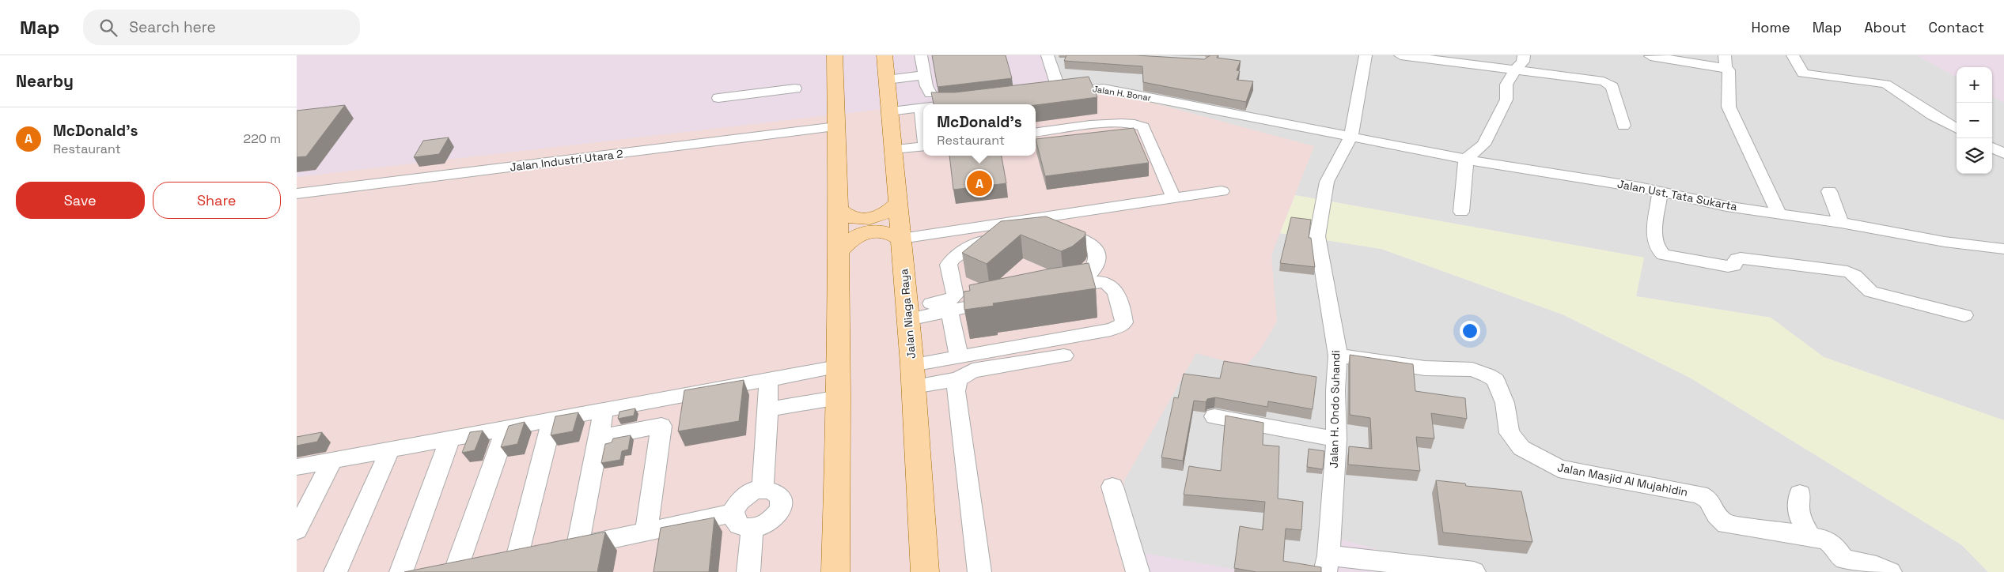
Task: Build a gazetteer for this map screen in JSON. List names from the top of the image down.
{
  "streets": {
    "main road": ["Jalan Niaga Raya"],
    "street": [
      "Jalan H. Bonar",
      "Jalan Industri Utara 2",
      "Jalan Ust. Tata Sukarta",
      "Jalan H. Ondo Suhandi",
      "Jalan Masjid Al Mujahidin"
    ]
  },
  "crossings": [
    ["Jalan H. Bonar", "Jalan Ust. Tata Sukarta"],
    ["Jalan H. Bonar", "Jalan H. Ondo Suhandi"],
    ["Jalan Ust. Tata Sukarta", "Jalan H. Ondo Suhandi"],
    ["Jalan H. Ondo Suhandi", "Jalan Masjid Al Mujahidin"]
  ],
  "page": {
    "header": "Map",
    "search": "Search here",
    "nav": [
      "Home",
      "Map",
      "About",
      "Contact"
    ],
    "heading": "Nearby",
    "map_buttons": ["+", "−"],
    "popup": ["McDonald's", "Restaurant"],
    "list": [
      {
        "mark": "A",
        "name": "McDonald's",
        "note": "Restaurant",
        "value": "220 m"
      }
    ],
    "pins": "A",
    "buttons": ["Save", "Share"]
  }
}
